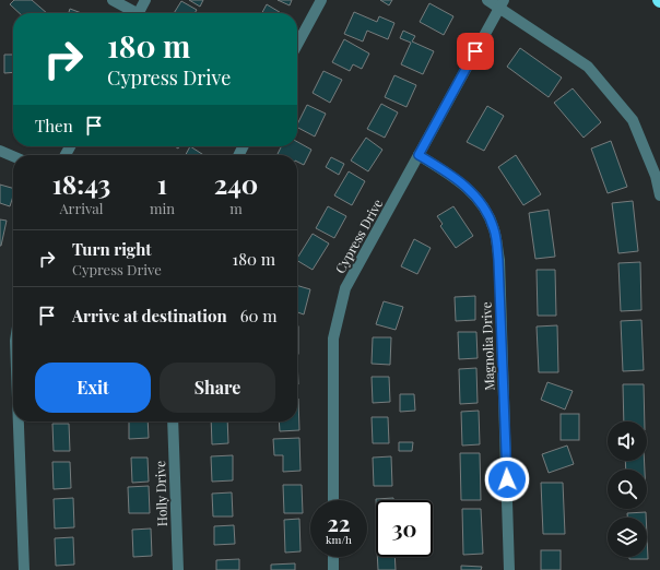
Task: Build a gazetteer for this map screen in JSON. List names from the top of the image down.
{
  "streets": {
    "street": ["Cypress Drive", "Magnolia Drive", "Holly Drive"]
  },
  "crossings": [
    ["Cypress Drive", "Magnolia Drive"]
  ],
  "page": {
    "turn": ["180 m", "Cypress Drive"],
    "then": "Then",
    "eta": [
      "18:43",
      "Arrival",
      "1",
      "min",
      "240",
      "m"
    ],
    "list": [
      {
        "name": "Turn right",
        "note": "Cypress Drive",
        "value": "180 m"
      },
      {
        "name": "Arrive at destination",
        "value": "60 m"
      }
    ],
    "buttons": ["Exit", "Share"],
    "speed": "22 km/h",
    "limit": "30"
  }
}
